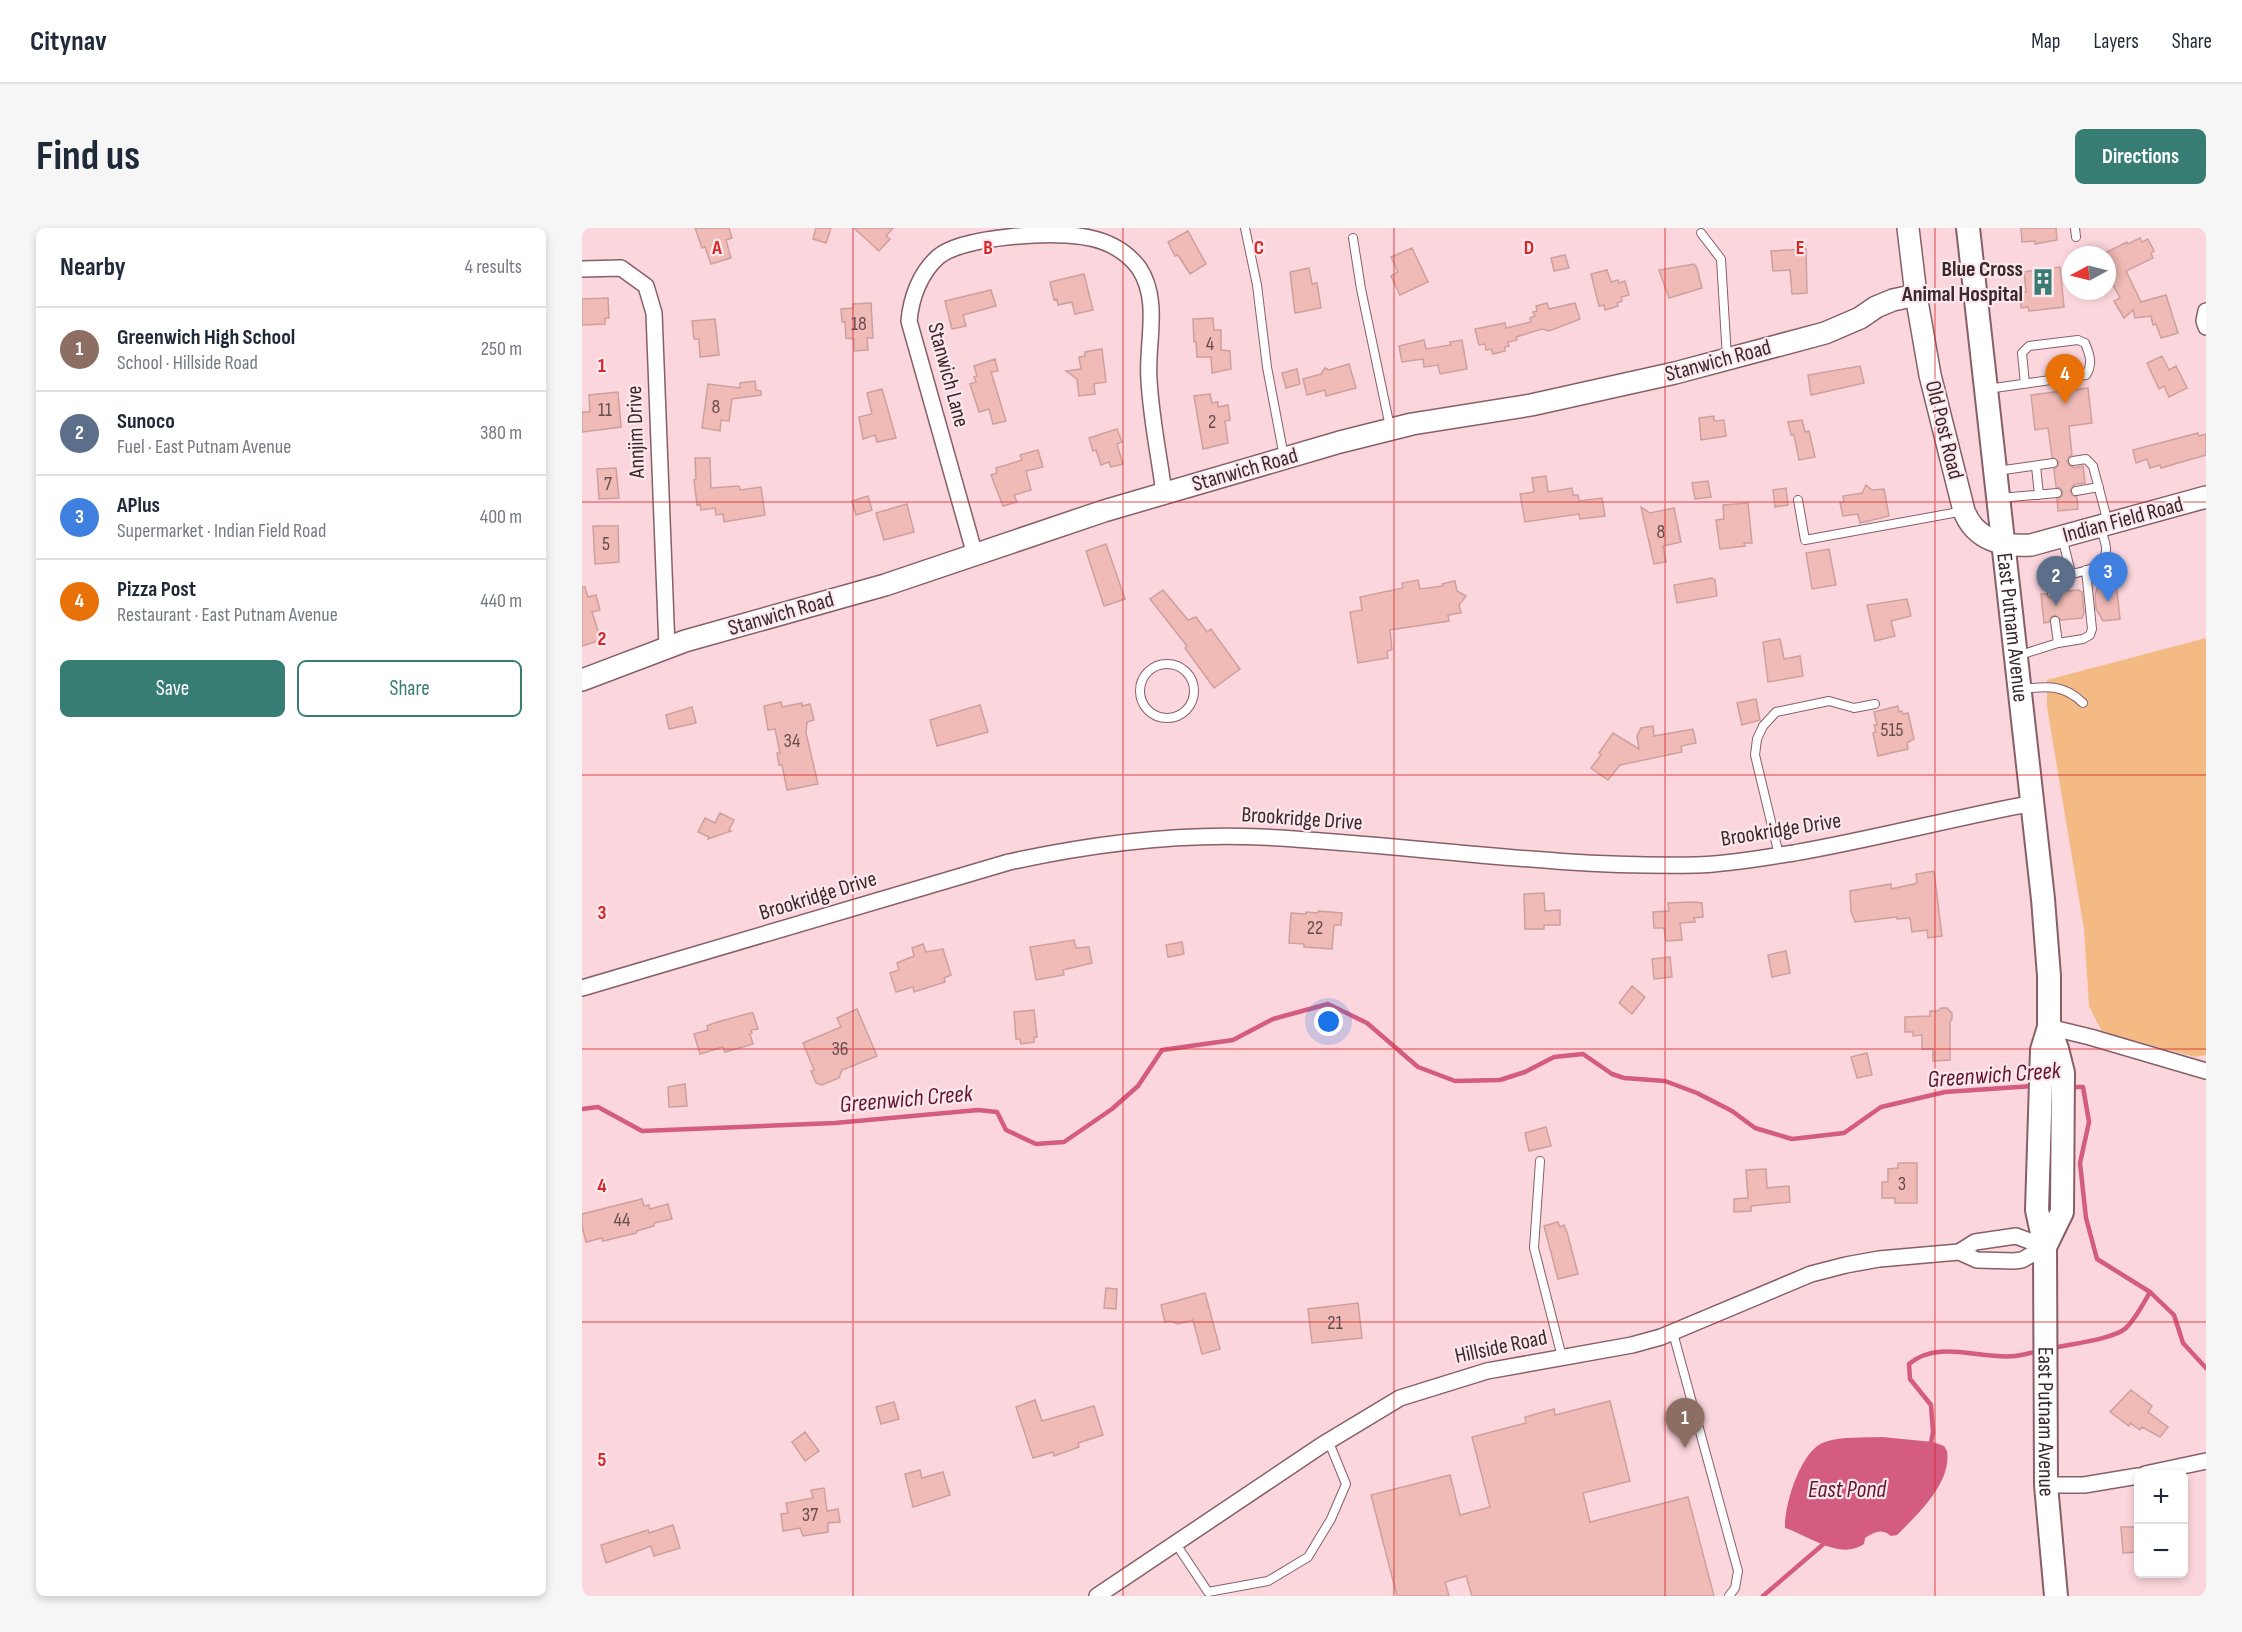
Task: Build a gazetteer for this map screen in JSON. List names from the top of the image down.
{
  "streets": {
    "main road": ["East Putnam Avenue"],
    "street": [
      "Stanwich Road",
      "Stanwich Lane",
      "Old Post Road",
      "Annjim Drive",
      "Indian Field Road",
      "Brookridge Drive",
      "Hillside Road"
    ]
  },
  "crossings": [
    ["Stanwich Road", "Stanwich Lane"],
    ["Stanwich Road", "Old Post Road"],
    ["Stanwich Road", "Annjim Drive"],
    ["Old Post Road", "Indian Field Road"],
    ["Old Post Road", "East Putnam Avenue"],
    ["Indian Field Road", "East Putnam Avenue"],
    ["East Putnam Avenue", "Brookridge Drive"],
    ["East Putnam Avenue", "Hillside Road"]
  ],
  "water": ["Greenwich Creek", "East Pond"],
  "places": {
    "building": ["Blue Cross Animal Hospital"]
  },
  "house_numbers": [
    "18",
    "4",
    "8",
    "11",
    "2",
    "7",
    "8",
    "5",
    "515",
    "34",
    "22",
    "36",
    "3",
    "44",
    "21",
    "37"
  ],
  "north": "left",
  "page": {
    "header": "Citynav",
    "nav": ["Map", "Layers", "Share"],
    "buttons": [
      "Directions",
      ["Save", "Share"]
    ],
    "title": "Find us",
    "heading": ["Nearby", "4 results"],
    "list": [
      {
        "mark": "1",
        "name": "Greenwich High School",
        "note": "School · Hillside Road",
        "value": "250 m"
      },
      {
        "mark": "2",
        "name": "Sunoco",
        "note": "Fuel · East Putnam Avenue",
        "value": "380 m"
      },
      {
        "mark": "3",
        "name": "APlus",
        "note": "Supermarket · Indian Field Road",
        "value": "400 m"
      },
      {
        "mark": "4",
        "name": "Pizza Post",
        "note": "Restaurant · East Putnam Avenue",
        "value": "440 m"
      }
    ],
    "pins": [
      "4",
      "3",
      "2",
      "1"
    ],
    "map_buttons": ["+", "−"]
  },
  "grid": {
    "columns": [
      "A",
      "B",
      "C",
      "D",
      "E"
    ],
    "rows": [
      "1",
      "2",
      "3",
      "4",
      "5"
    ]
  }
}
